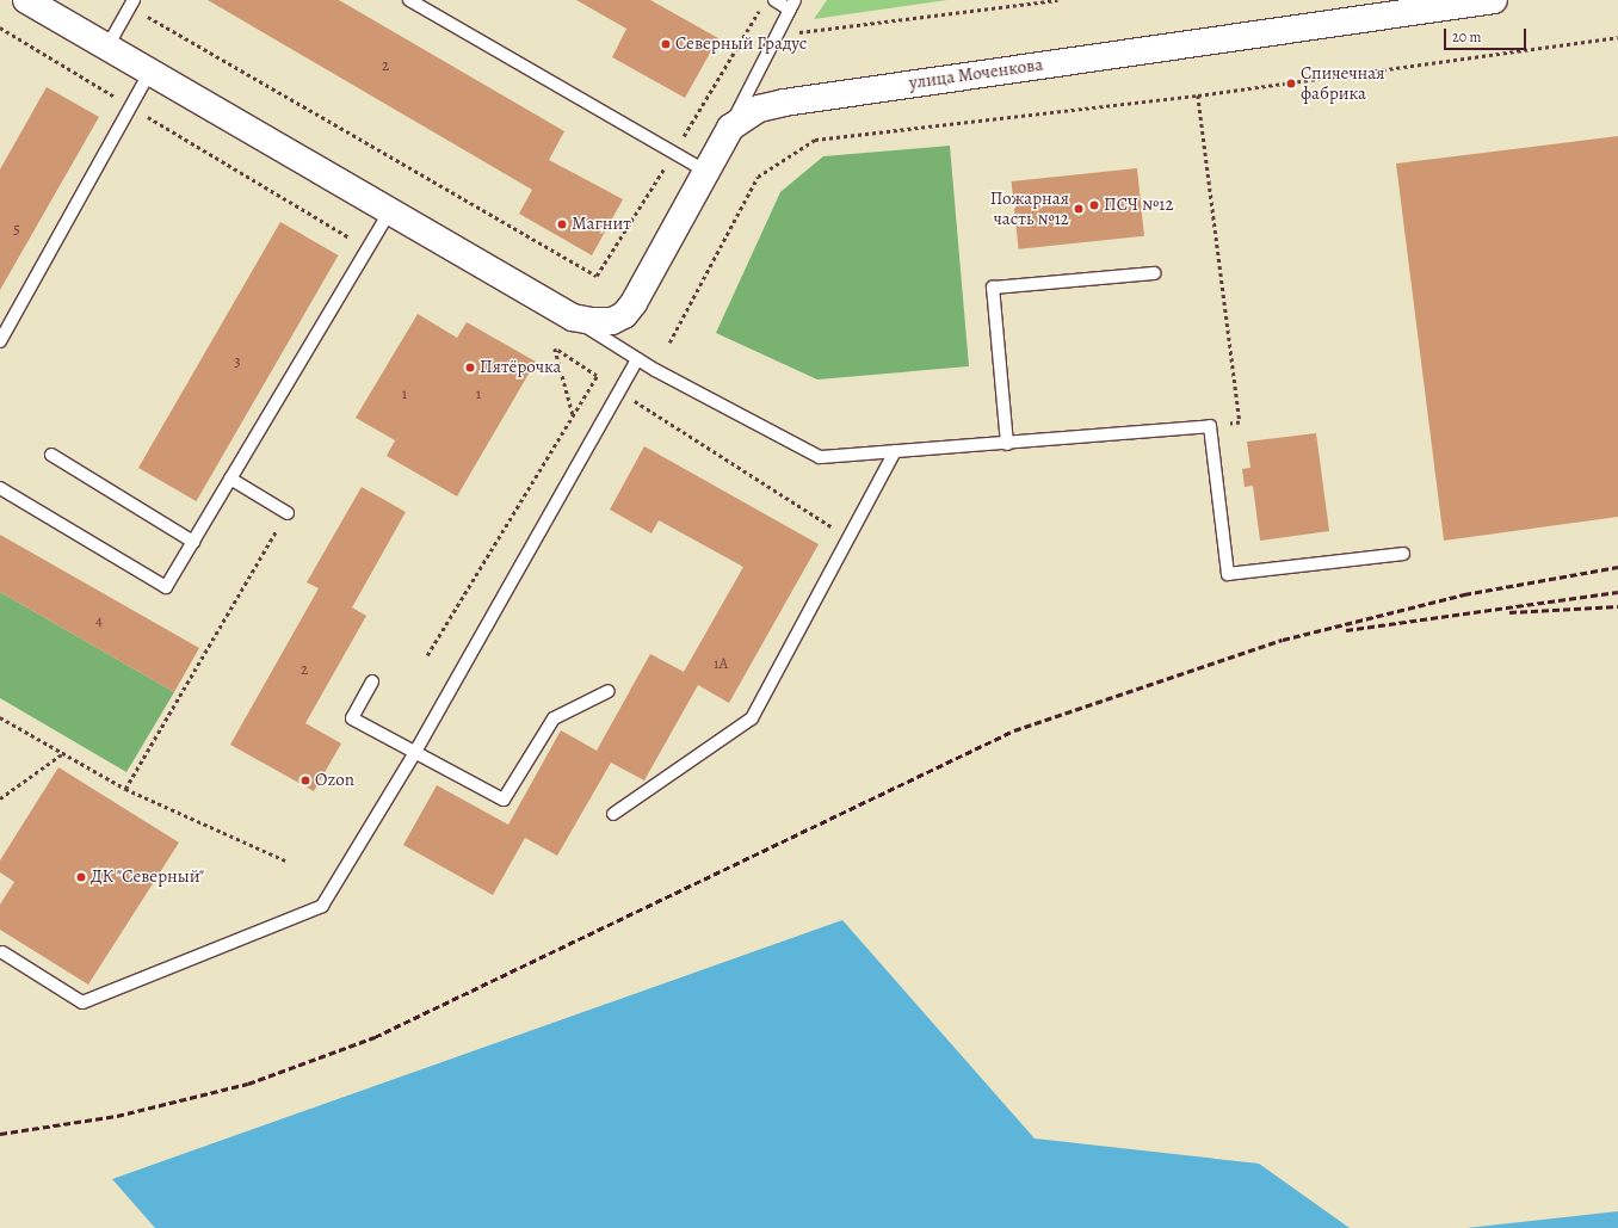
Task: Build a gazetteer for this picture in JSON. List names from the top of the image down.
{
  "streets": {
    "street": ["улица Моченкова"]
  },
  "places": [
    "Северный Градус",
    "Спичечная фабрика",
    "ПСЧ №12",
    "Пожарная часть №12",
    "Магнит",
    "Пятёрочка",
    "Ozon",
    "ДК \"Северный\""
  ],
  "house_numbers": [
    "2",
    "5",
    "3",
    "1",
    "1",
    "4",
    "1А",
    "2"
  ],
  "scale_bar": "20 m"
}
